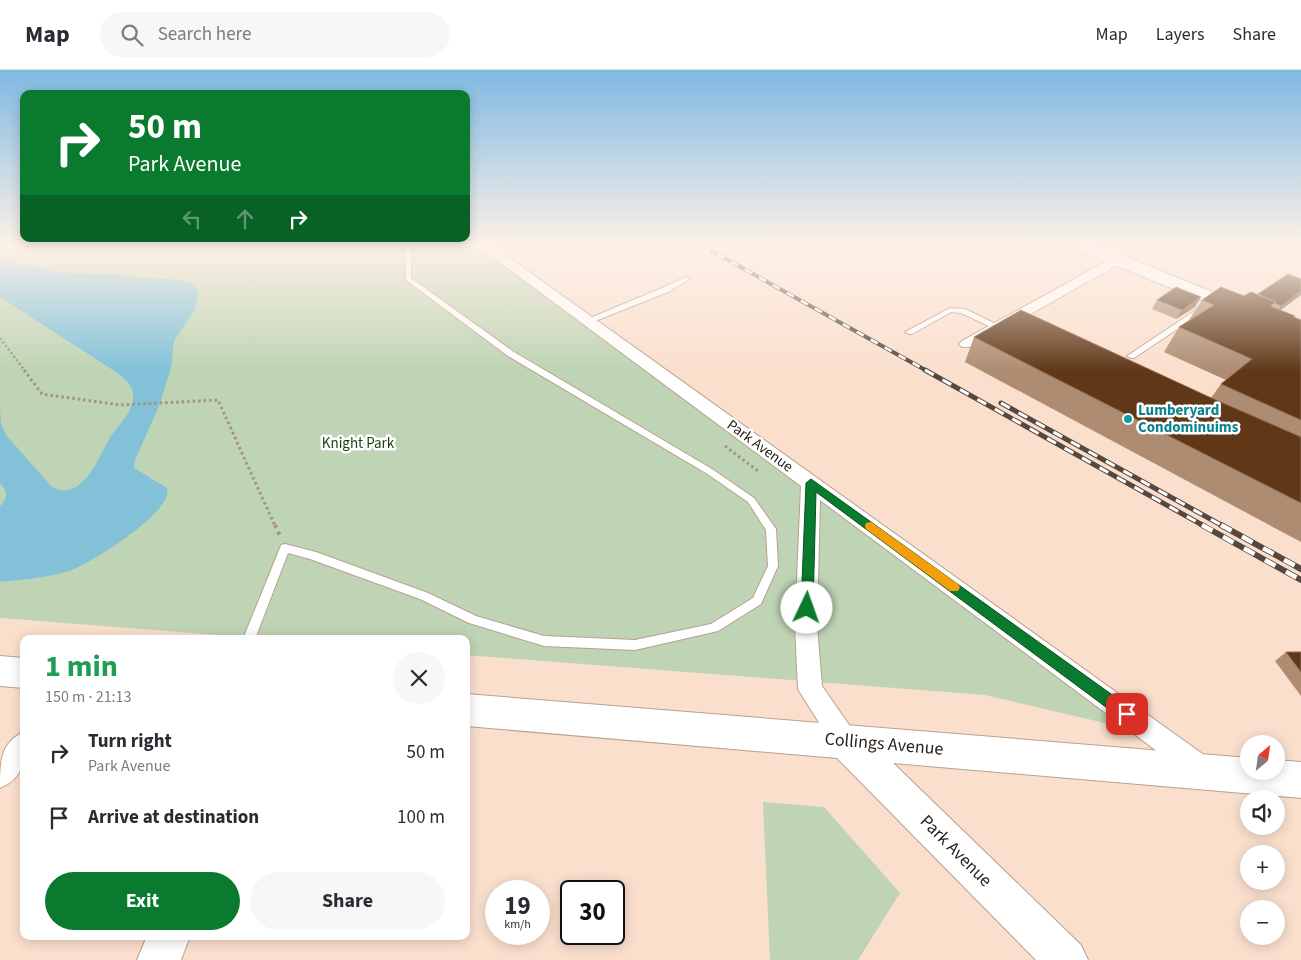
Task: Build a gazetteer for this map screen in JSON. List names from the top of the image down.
{
  "streets": {
    "main road": ["Park Avenue", "Collings Avenue"]
  },
  "crossings": [
    ["Park Avenue", "Collings Avenue"]
  ],
  "parks": ["Knight Park"],
  "places": ["Lumberyard Condominuims"],
  "north": "top right",
  "page": {
    "header": "Map",
    "search": "Search here",
    "nav": ["Map", "Layers", "Share"],
    "turn": ["50 m", "Park Avenue"],
    "heading": ["1 min", "150 m · 21:13"],
    "list": [
      {
        "name": "Turn right",
        "note": "Park Avenue",
        "value": "50 m"
      },
      {
        "name": "Arrive at destination",
        "value": "100 m"
      }
    ],
    "map_buttons": ["+", "−"],
    "buttons": ["Exit", "Share"],
    "speed": "19 km/h",
    "limit": "30"
  }
}
